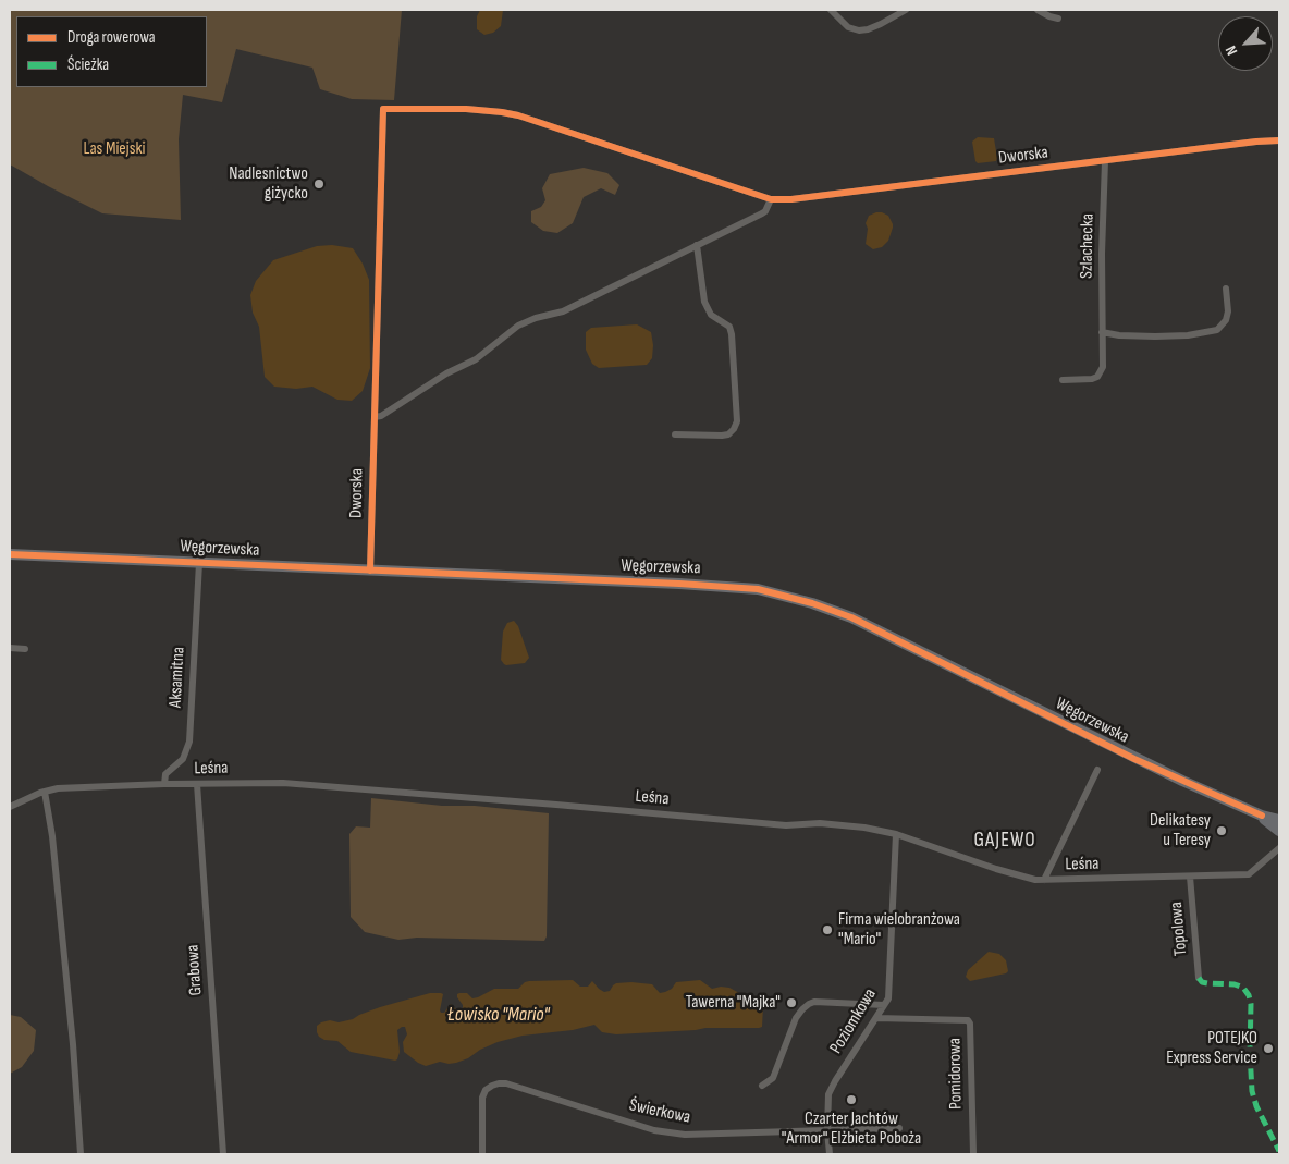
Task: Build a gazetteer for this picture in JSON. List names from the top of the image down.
{
  "streets": {
    "main road": ["Węgorzewska"],
    "street": [
      "Dworska",
      "Szlachecka",
      "Aksamitna",
      "Leśna",
      "Topolowa",
      "Grabowa",
      "Poziomkowa",
      "Pomidorowa",
      "Świerkowa"
    ]
  },
  "crossings": [
    ["Dworska", "Szlachecka"],
    ["Dworska", "Węgorzewska"],
    ["Węgorzewska", "Aksamitna"],
    ["Aksamitna", "Leśna"],
    ["Leśna", "Topolowa"],
    ["Leśna", "Grabowa"],
    ["Leśna", "Poziomkowa"],
    ["Poziomkowa", "Pomidorowa"],
    ["Poziomkowa", "Świerkowa"]
  ],
  "districts": ["GAJEWO"],
  "water": ["Łowisko \"Mario\""],
  "parks": ["Las Miejski"],
  "places": [
    "Nadlesnictwo giżycko",
    "Delikatesy u Teresy",
    "Firma wielobranżowa \"Mario\"",
    "Tawerna \"Majka\"",
    "POTEJKO Express Service",
    "Czarter Jachtów \"Armor\" Elżbieta Poboża"
  ],
  "legend": ["Droga rowerowa", "Ścieżka"],
  "north": "bottom left"
}
